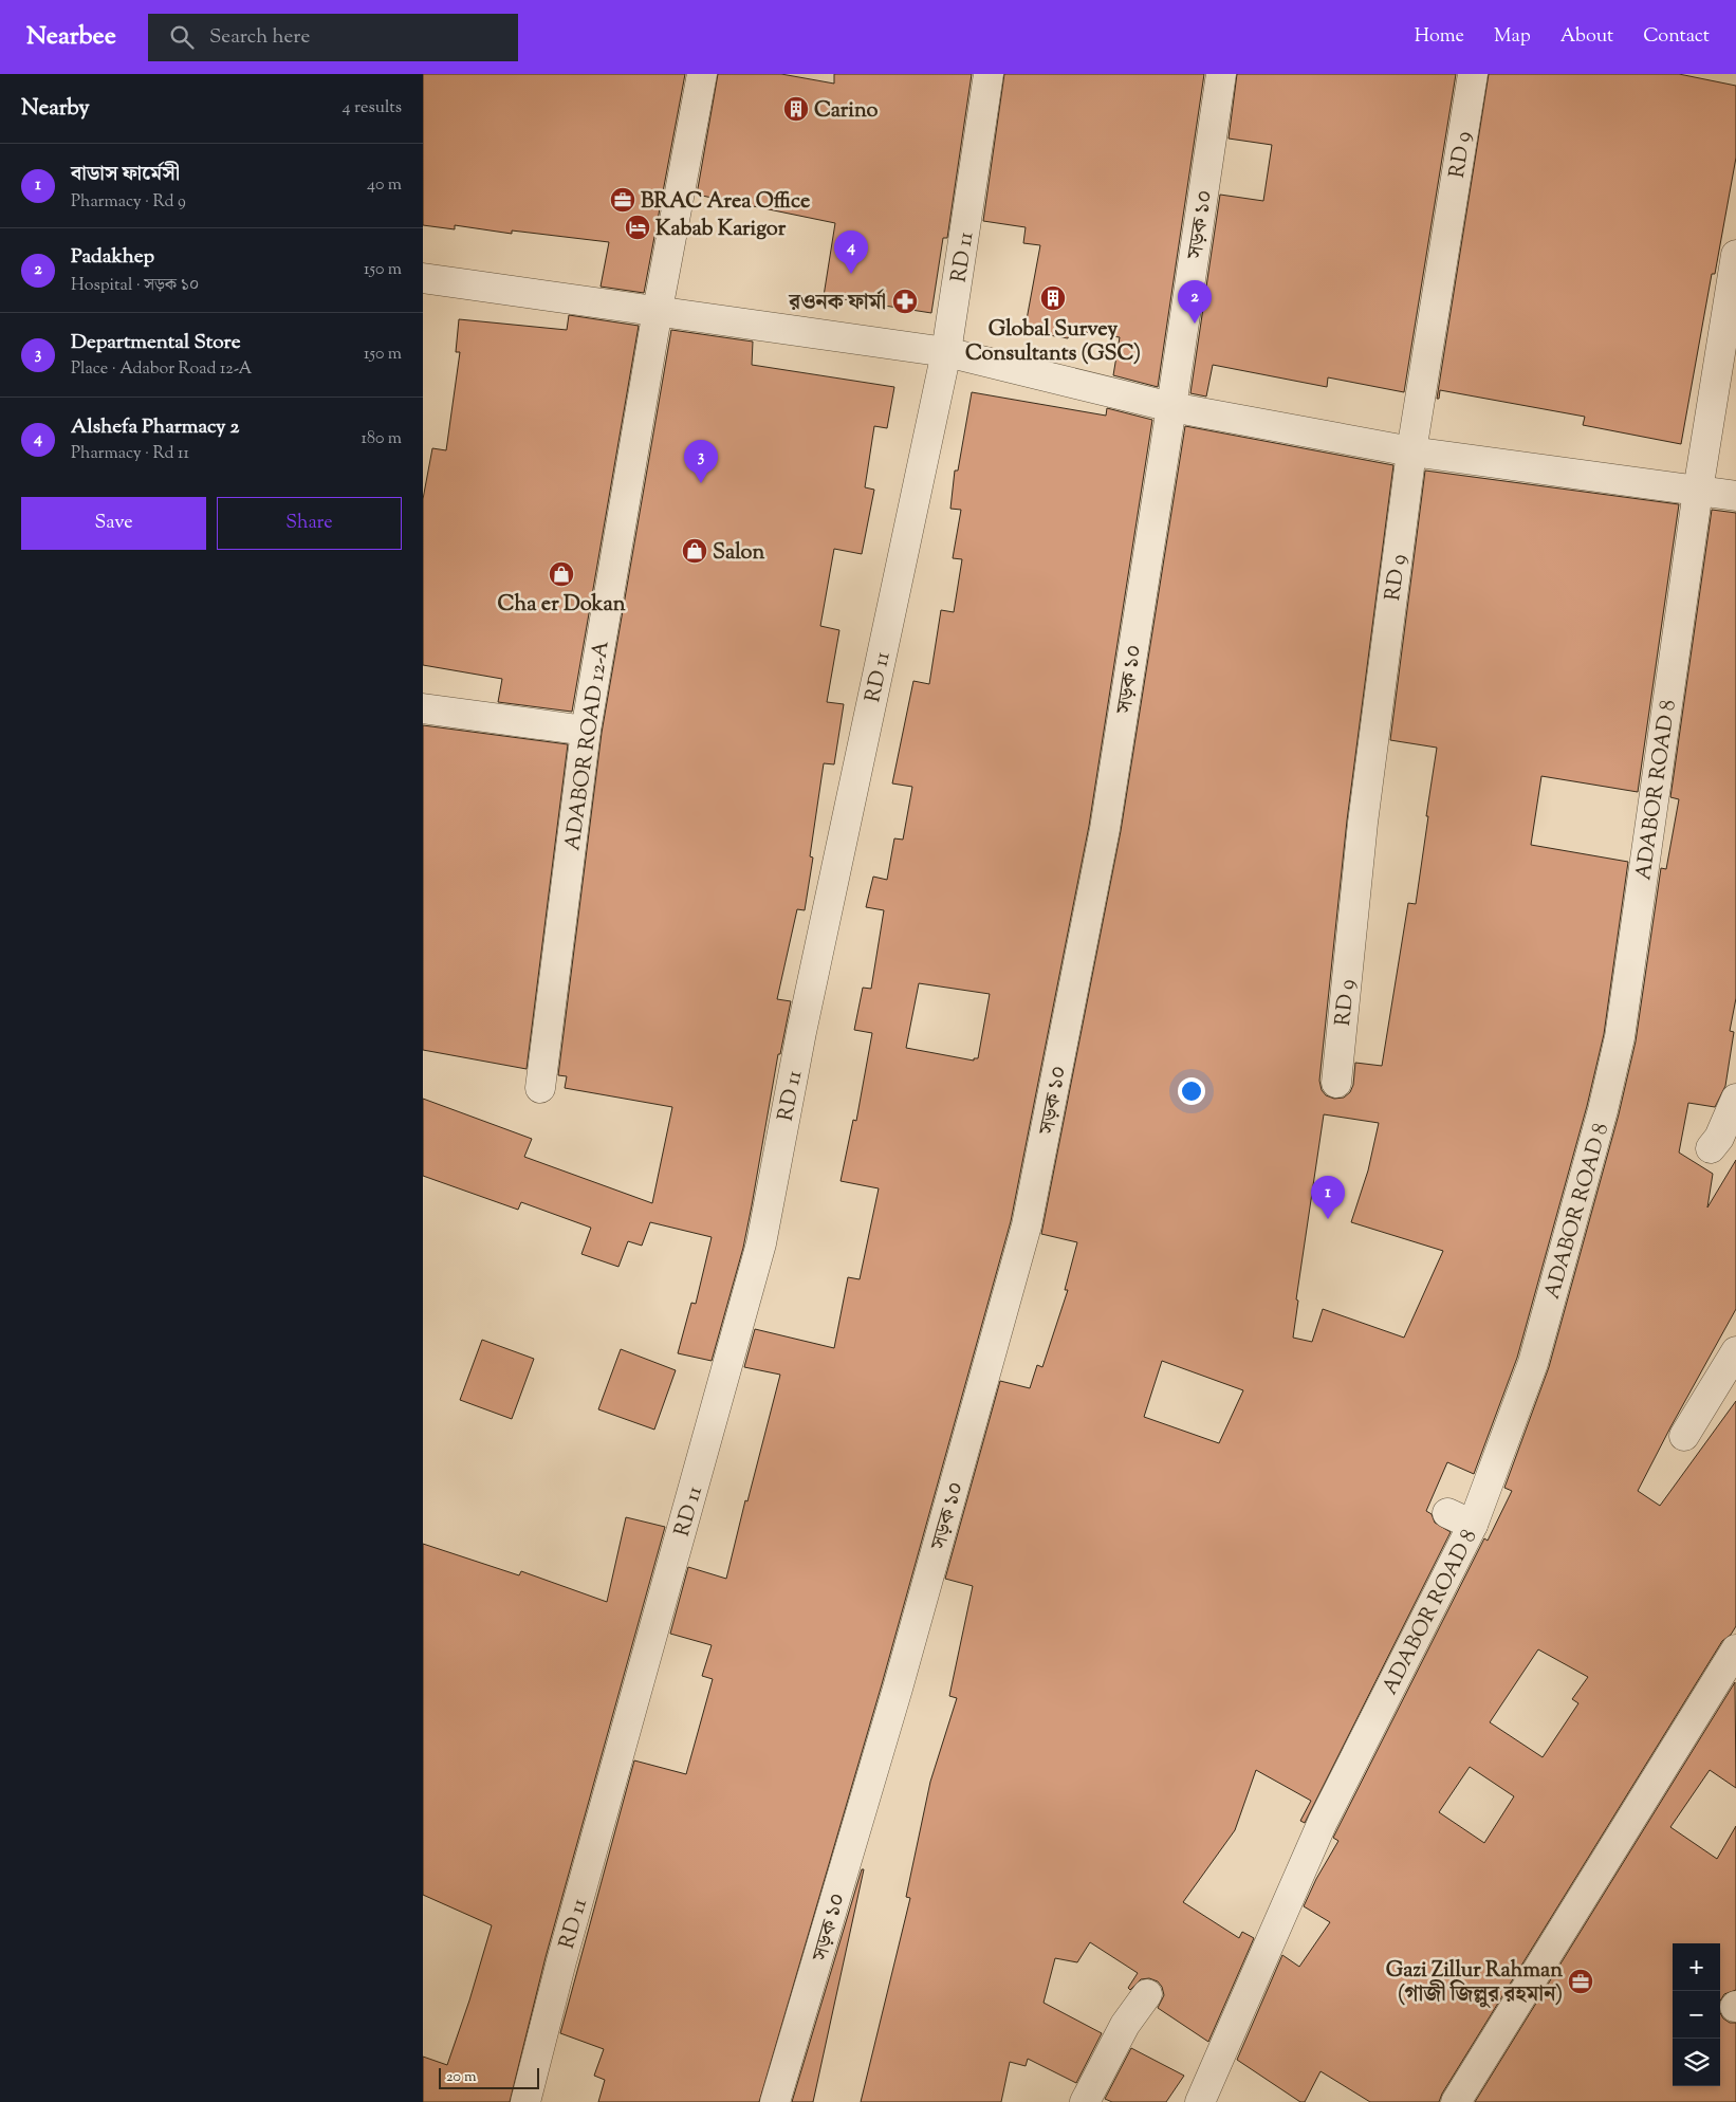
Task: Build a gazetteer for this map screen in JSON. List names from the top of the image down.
{
  "streets": {
    "street": [
      "RD 9",
      "সড়ক ১০",
      "RD 11",
      "ADABOR ROAD 12-A",
      "ADABOR ROAD 8"
    ]
  },
  "places": {
    "building": ["Carino", "Global Survey Consultants (GSC)"],
    "office": ["BRAC Area Office", "Gazi Zillur Rahman (গাজী জিল্লুর রহমান)"],
    "hotel": ["Kabab Karigor"],
    "pharmacy": ["রওনক ফার্মা"],
    "shop": ["Salon", "Cha er Dokan"]
  },
  "scale_bar": "20 m",
  "page": {
    "header": "Nearbee",
    "search": "Search here",
    "nav": [
      "Home",
      "Map",
      "About",
      "Contact"
    ],
    "heading": ["Nearby", "4 results"],
    "list": [
      {
        "mark": "1",
        "name": "বাডাস ফার্মেসী",
        "note": "Pharmacy · Rd 9",
        "value": "40 m"
      },
      {
        "mark": "2",
        "name": "Padakhep",
        "note": "Hospital · সড়ক ১০",
        "value": "150 m"
      },
      {
        "mark": "3",
        "name": "Departmental Store",
        "note": "Place · Adabor Road 12-A",
        "value": "150 m"
      },
      {
        "mark": "4",
        "name": "Alshefa Pharmacy 2",
        "note": "Pharmacy · Rd 11",
        "value": "180 m"
      }
    ],
    "pins": [
      "4",
      "2",
      "3",
      "1"
    ],
    "buttons": ["Save", "Share"],
    "map_buttons": ["+", "−"],
    "scale": "20 m"
  }
}
